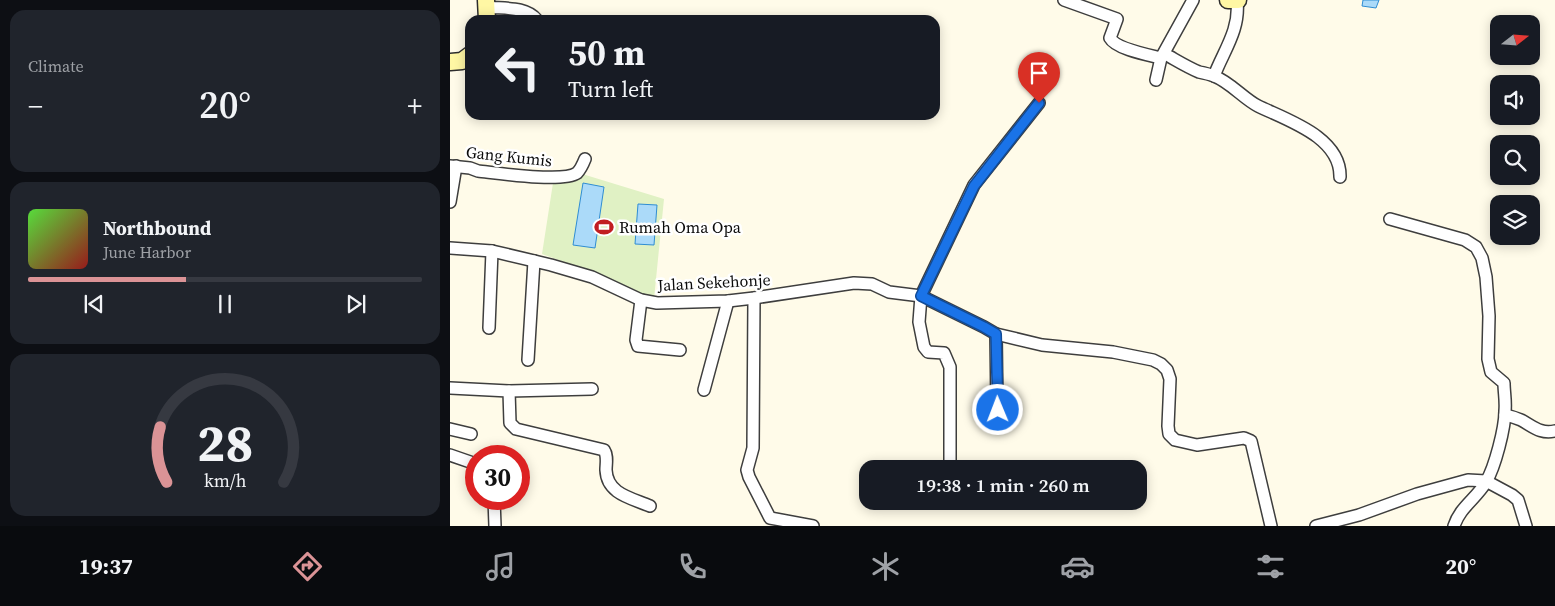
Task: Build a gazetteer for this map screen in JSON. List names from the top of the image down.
{
  "streets": {
    "street": ["Gang Kumis", "Jalan Sekehonje"]
  },
  "places": {
    "sports": ["Rumah Oma Opa"]
  },
  "north": "right",
  "page": {
    "tile": "Climate",
    "turn": ["50 m", "Turn left"],
    "heat": ["−", "20°", "+"],
    "song": ["Northbound", "June Harbor"],
    "limit": "30",
    "trip": "19:38 · 1 min · 260 m",
    "tabs": ["19:37", "20°"],
    "gauge": ["28", "km/h"]
  }
}
